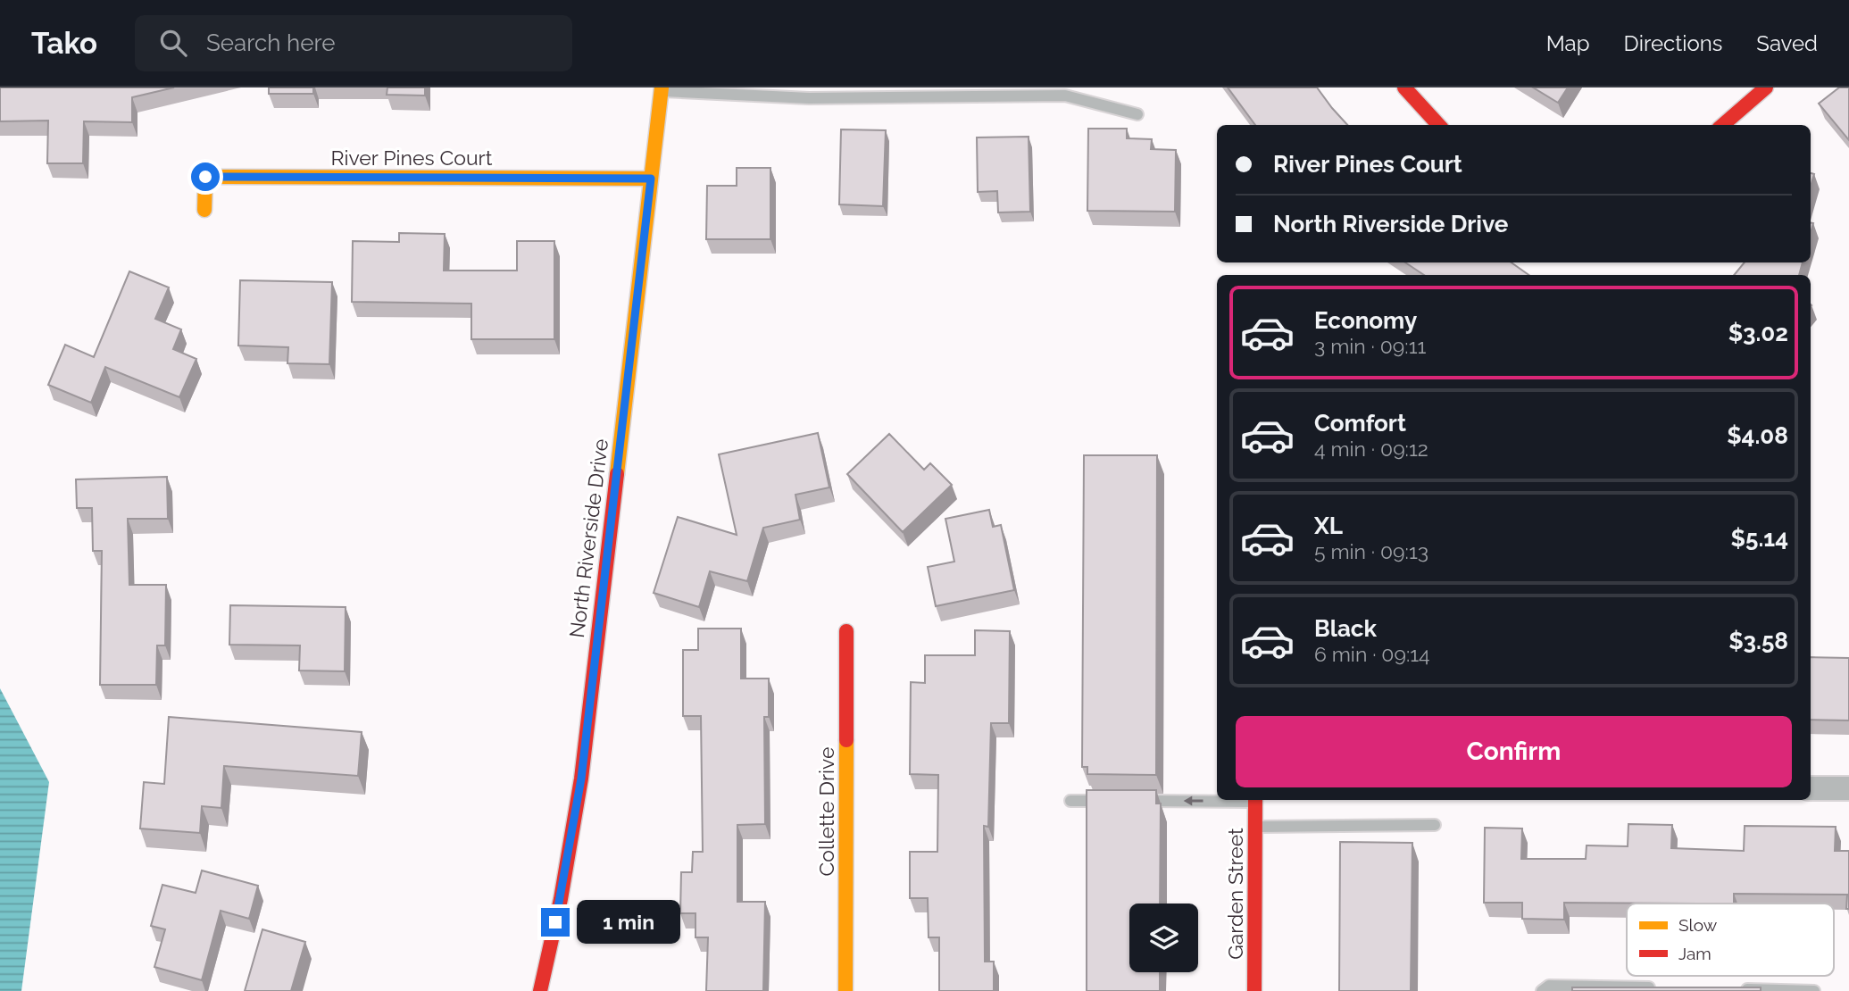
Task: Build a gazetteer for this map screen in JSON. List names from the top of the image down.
{
  "streets": {
    "street": [
      "River Pines Court",
      "North Riverside Drive",
      "Collette Drive",
      "Garden Street"
    ]
  },
  "crossings": [
    ["River Pines Court", "North Riverside Drive"]
  ],
  "legend": ["Slow", "Jam"],
  "page": {
    "header": "Tako",
    "search": "Search here",
    "nav": ["Map", "Directions", "Saved"],
    "banner": ["River Pines Court", "North Riverside Drive"],
    "list": [
      {
        "name": "Economy",
        "note": "3 min · 09:11",
        "value": "$3.02"
      },
      {
        "name": "Comfort",
        "note": "4 min · 09:12",
        "value": "$4.08"
      },
      {
        "name": "XL",
        "note": "5 min · 09:13",
        "value": "$5.14"
      },
      {
        "name": "Black",
        "note": "6 min · 09:14",
        "value": "$3.58"
      }
    ],
    "buttons": "Confirm",
    "bubble": "1 min"
  }
}
